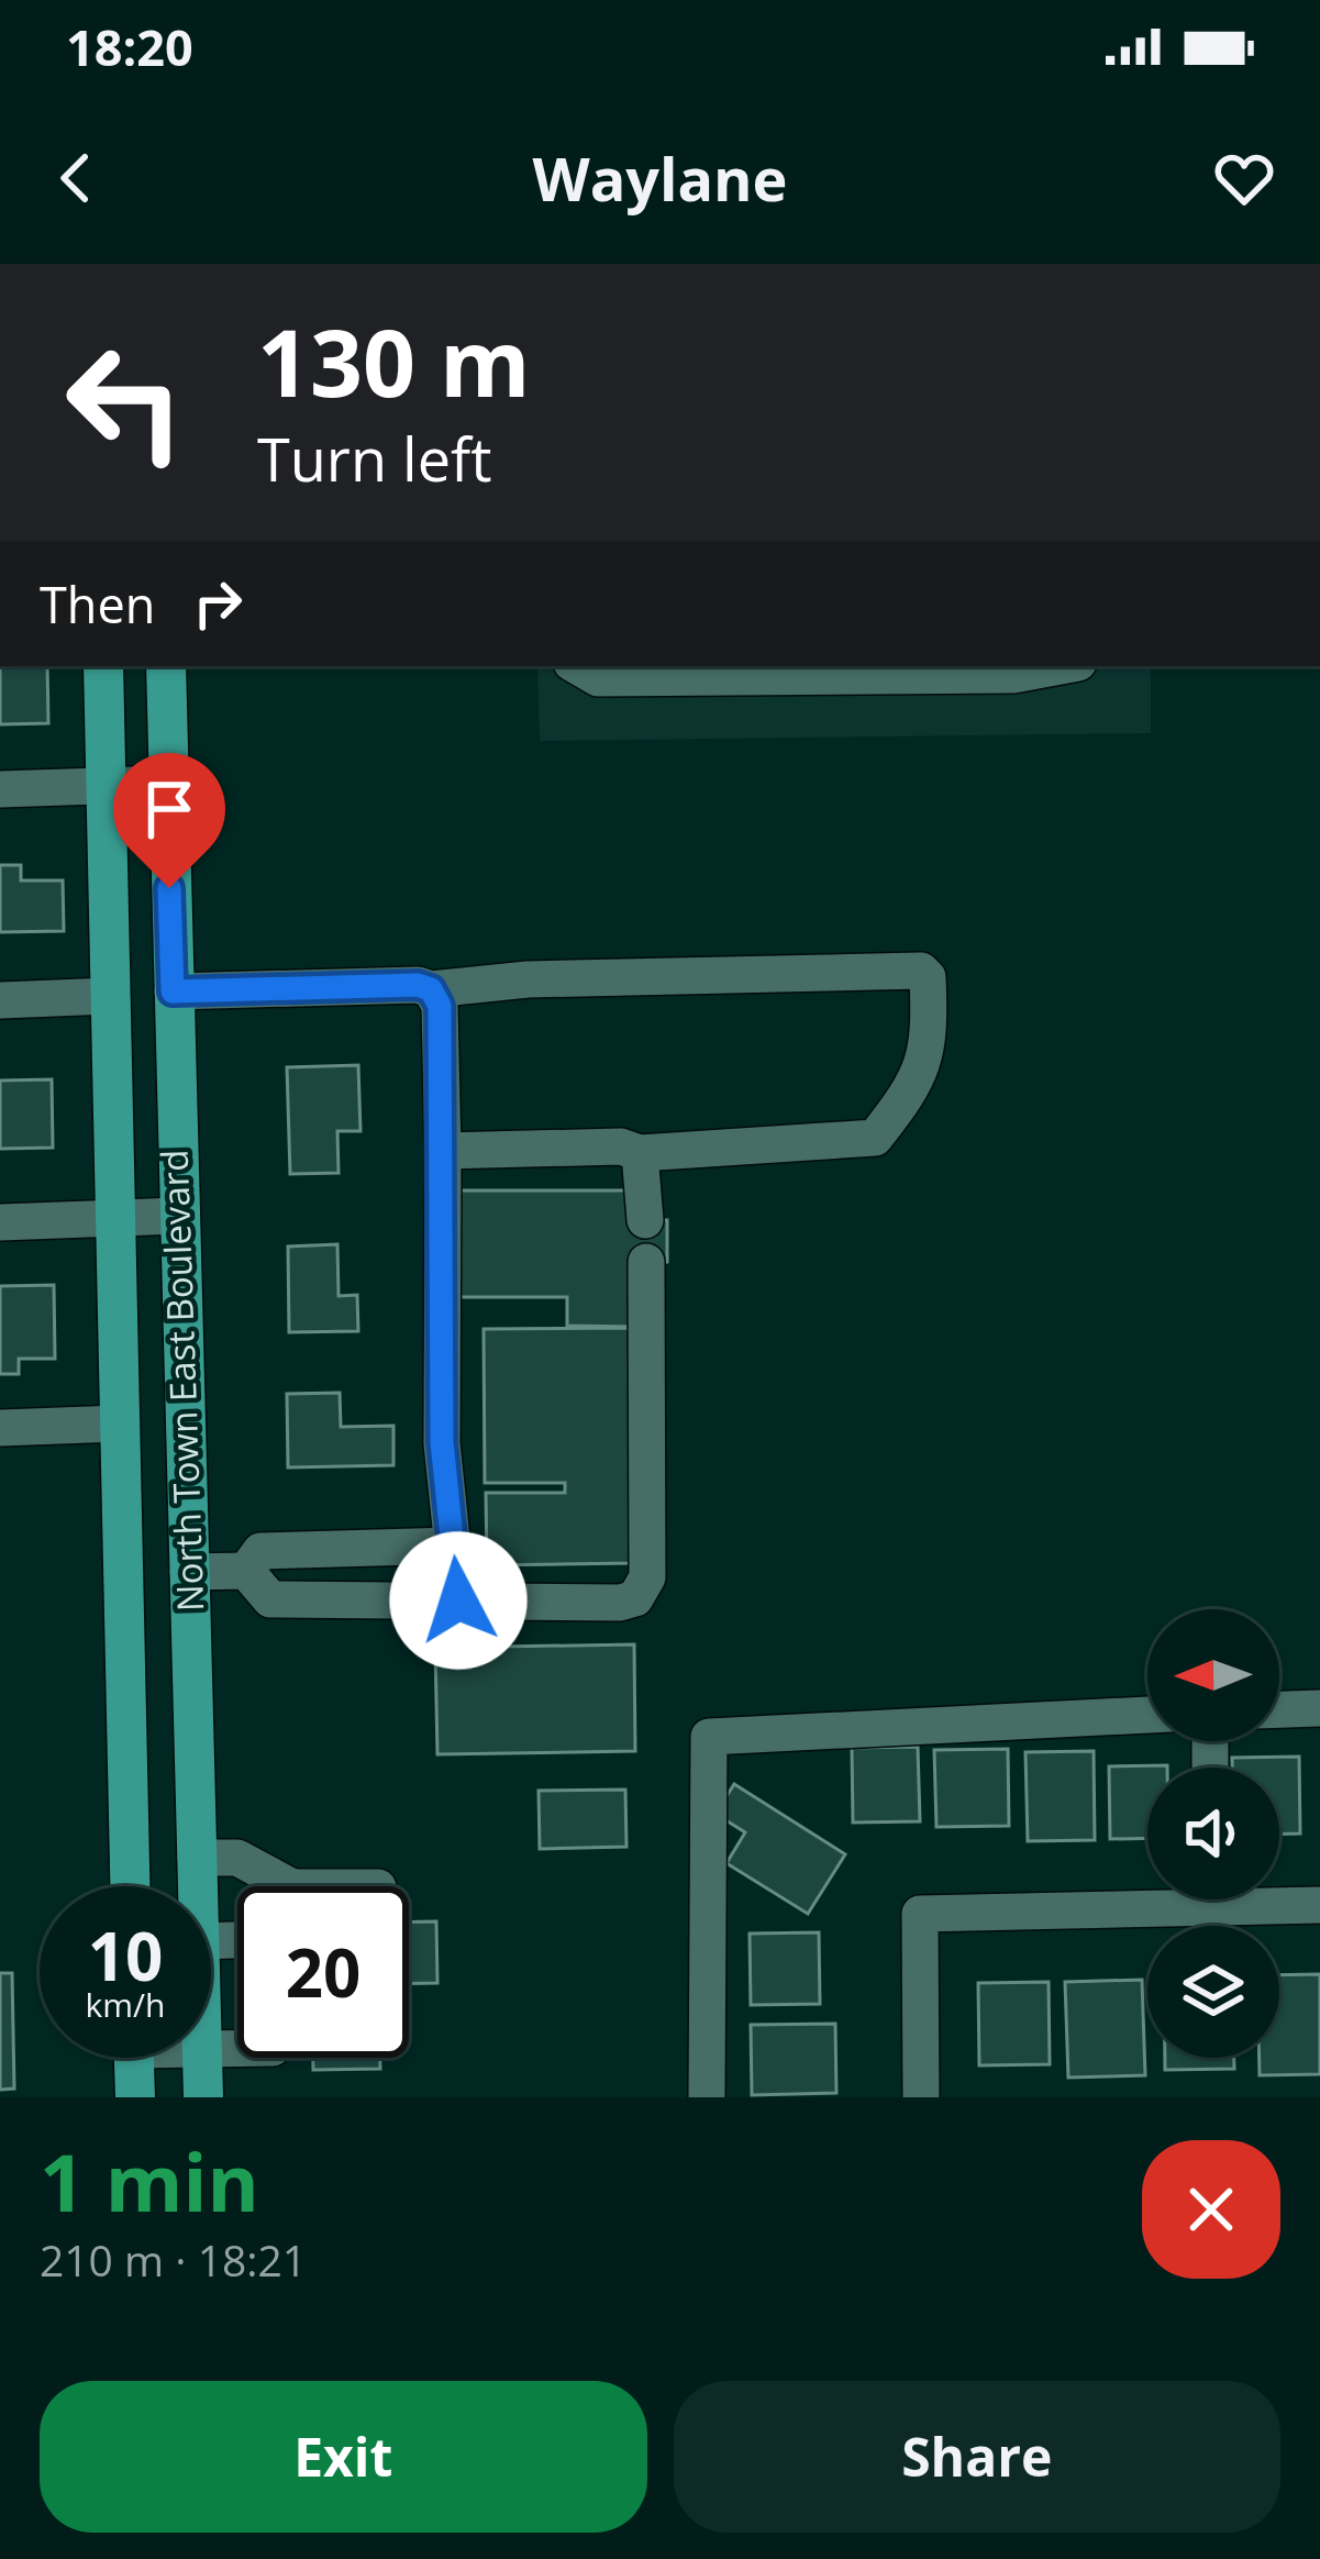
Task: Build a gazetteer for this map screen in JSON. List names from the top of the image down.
{
  "streets": {
    "main road": ["North Town East Boulevard"]
  },
  "north": "left",
  "page": {
    "status": "18:20",
    "header": "Waylane",
    "turn": ["130 m", "Turn left"],
    "then": "Then",
    "speed": "10 km/h",
    "limit": "20",
    "heading": ["1 min", "210 m · 18:21"],
    "buttons": ["Exit", "Share"]
  }
}
